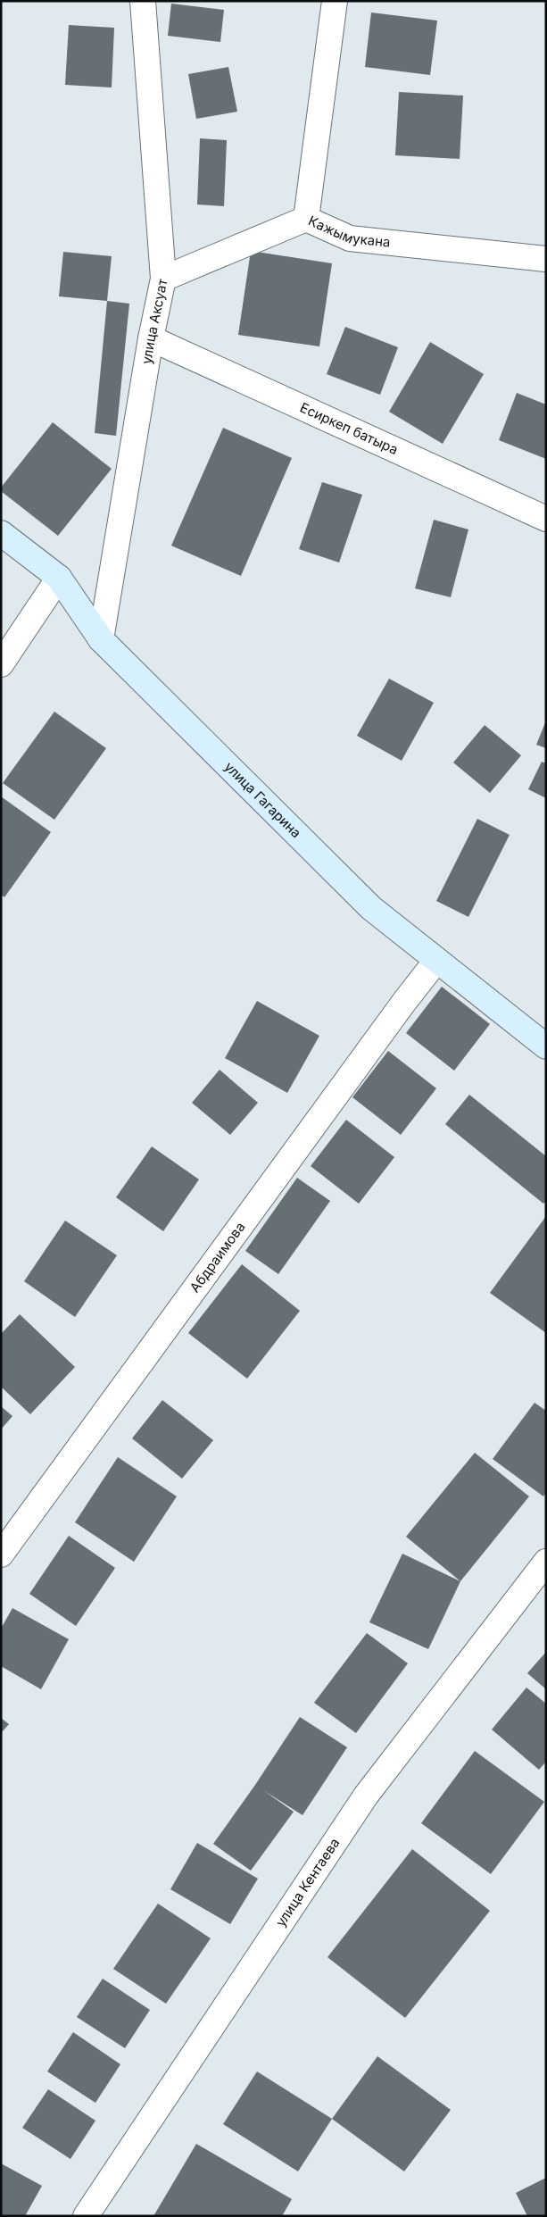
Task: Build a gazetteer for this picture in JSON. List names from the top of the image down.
{
  "streets": {
    "main road": ["улица Гагарина"],
    "street": [
      "Кажымукана",
      "улица Аксуат",
      "Есиркеп батыра",
      "Абдраимова",
      "улица Кентаева"
    ]
  },
  "crossings": [
    ["Кажымукана", "улица Аксуат"],
    ["улица Аксуат", "Есиркеп батыра"],
    ["улица Аксуат", "улица Гагарина"],
    ["улица Гагарина", "Абдраимова"]
  ]
}
